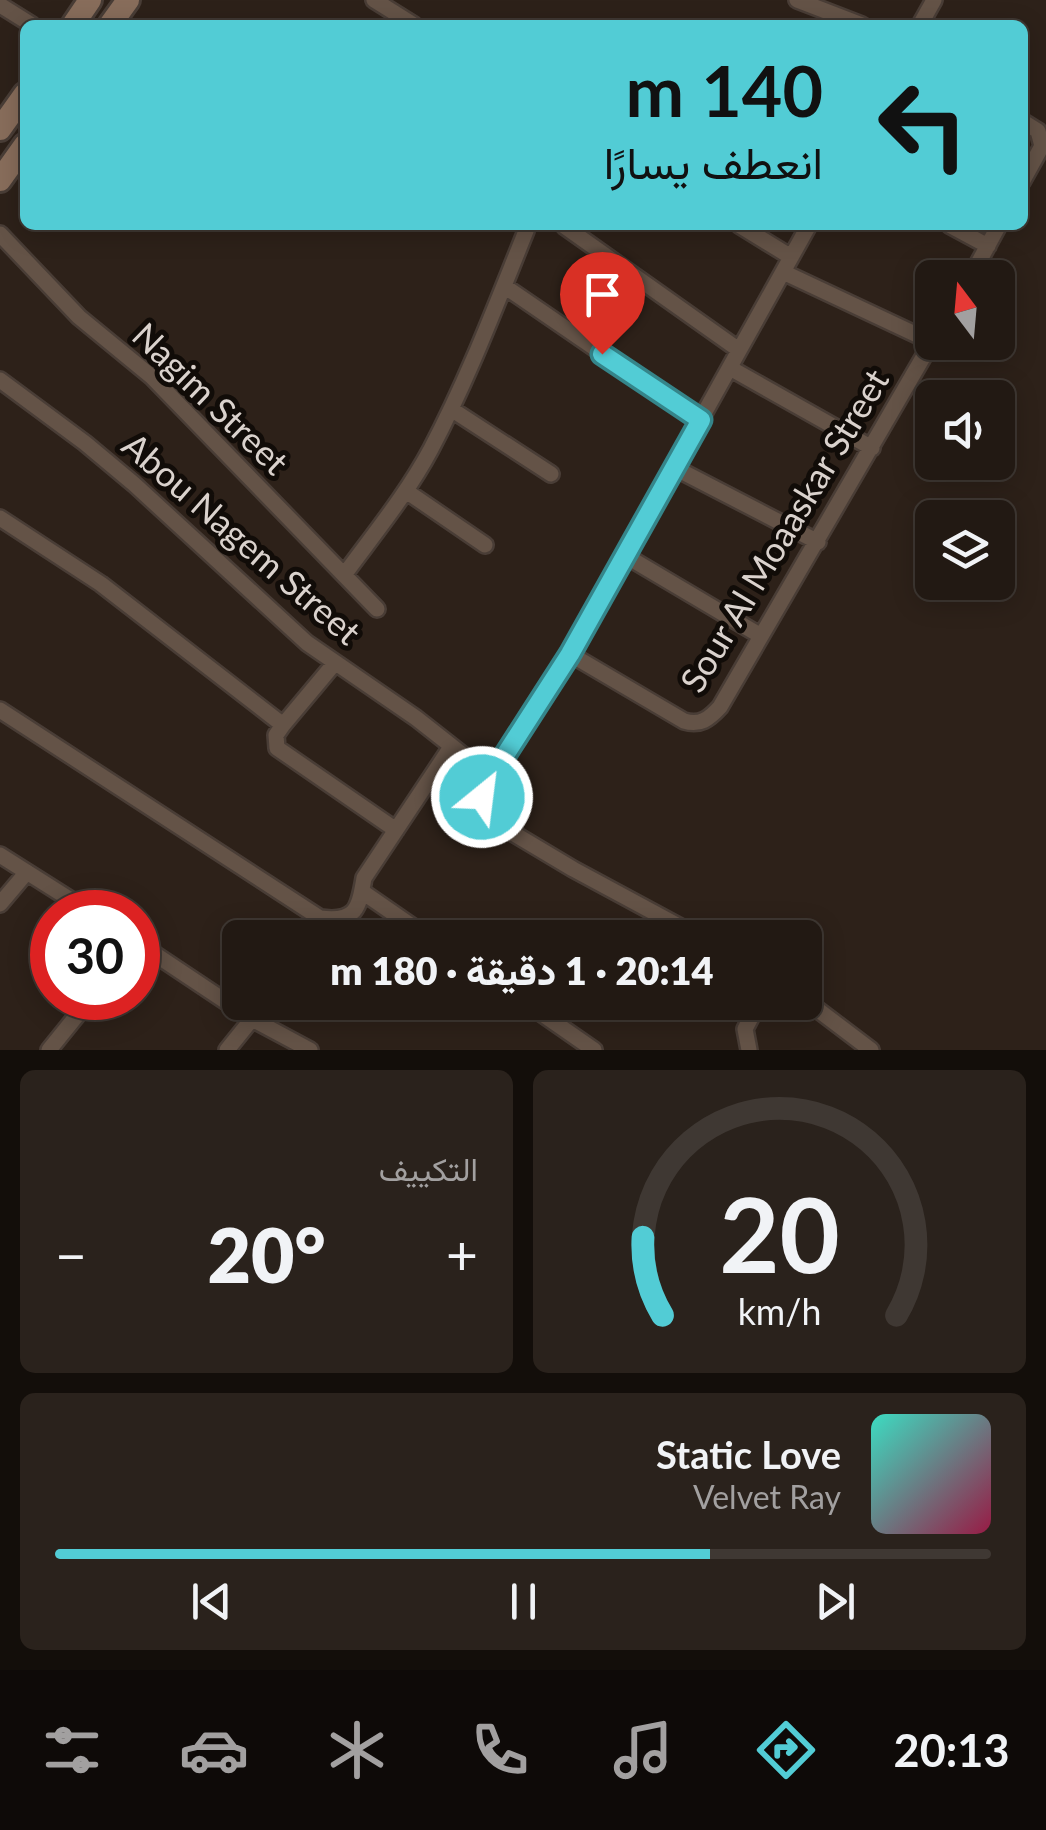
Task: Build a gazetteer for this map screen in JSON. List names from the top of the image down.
{
  "streets": {
    "street": ["Nagim Street", "Sour Al Moaaskar Street", "Abou Nagem Street"]
  },
  "north": "top",
  "page": {
    "turn": ["140 m", "انعطف يسارًا"],
    "limit": "30",
    "trip": "20:14 · 1 دقيقة · 180 m",
    "tile": "التكييف",
    "heat": ["−", "20°", "+"],
    "song": ["Static Love", "Velvet Ray"],
    "tabs": "20:13",
    "gauge": ["20", "km/h"]
  }
}
